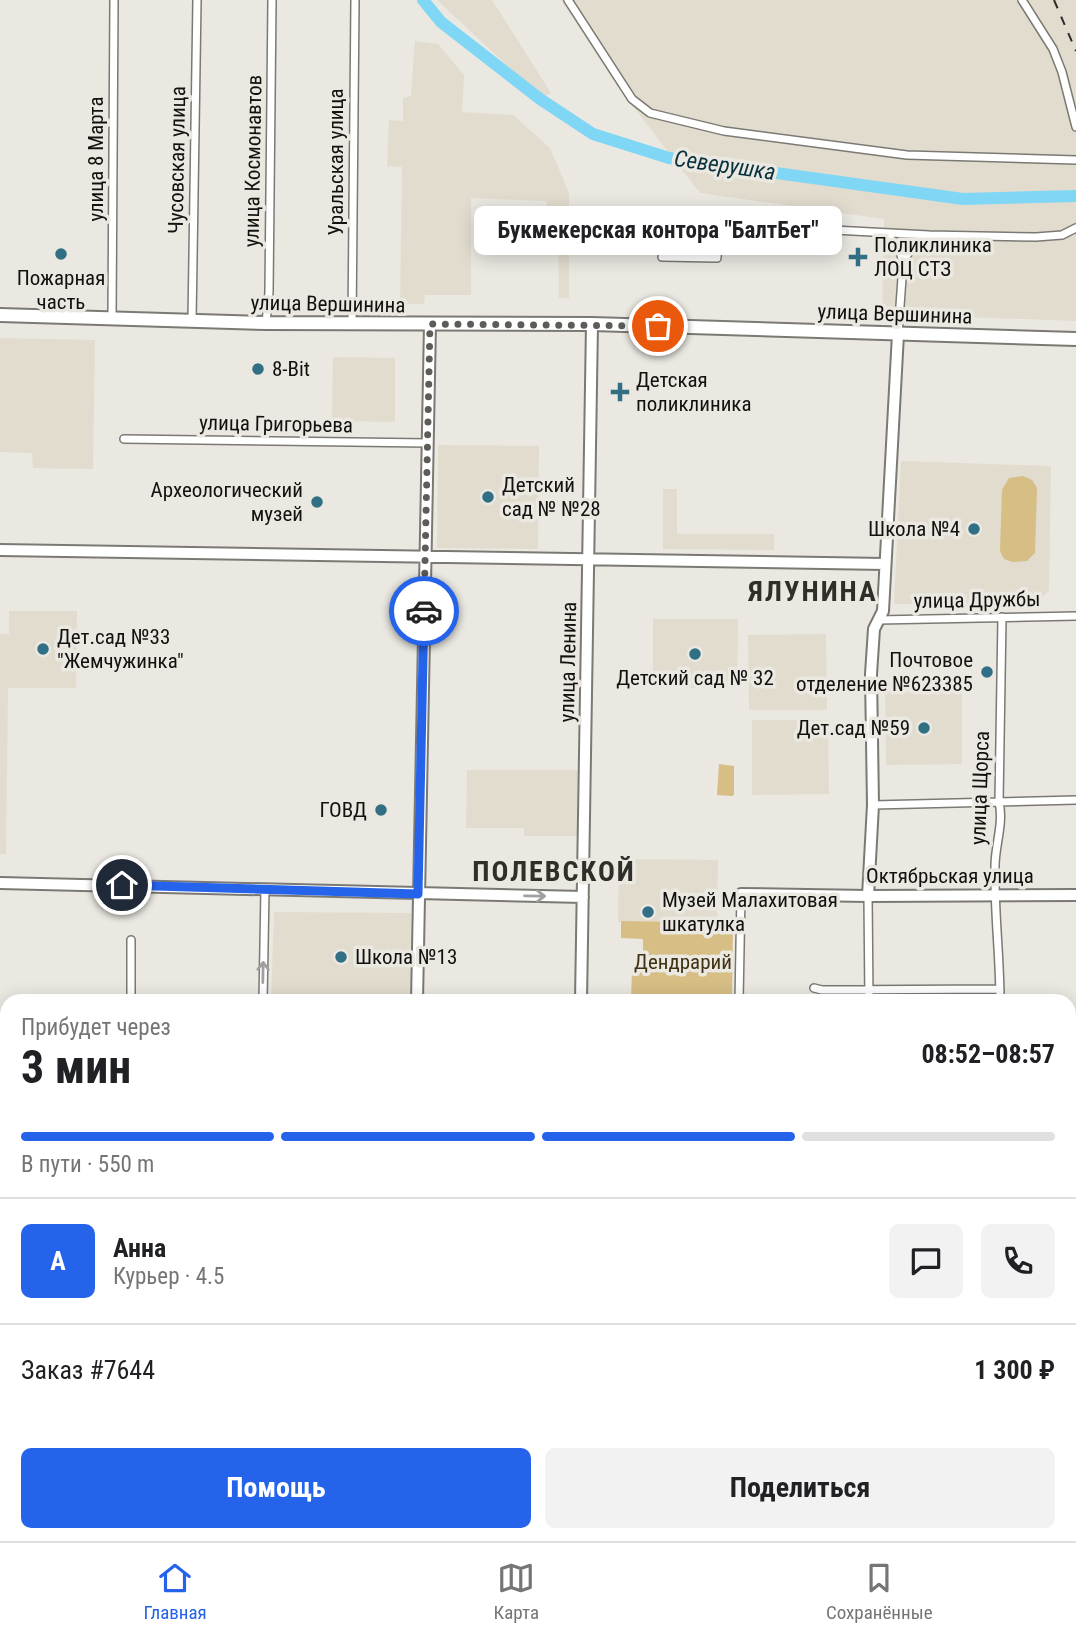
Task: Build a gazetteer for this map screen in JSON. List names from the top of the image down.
{
  "streets": {
    "main road": ["улица Вершинина"],
    "street": [
      "улица 8 Марта",
      "Чусовская улица",
      "улица Космонавтов",
      "Уральская улица",
      "улица Григорьева",
      "улица Дружбы",
      "улица Ленина",
      "улица Щорса",
      "Октябрьская улица"
    ]
  },
  "crossings": [
    ["улица 8 Марта", "улица Вершинина"],
    ["Чусовская улица", "улица Вершинина"],
    ["улица Космонавтов", "улица Вершинина"],
    ["Уральская улица", "улица Вершинина"],
    ["улица Вершинина", "улица Ленина"],
    ["улица Дружбы", "улица Щорса"],
    ["улица Щорса", "Октябрьская улица"]
  ],
  "districts": ["ЯЛУНИНА", "ПОЛЕВСКОЙ"],
  "water": ["Северушка"],
  "parks": ["Дендрарий"],
  "places": {
    "other": [
      "Пожарная часть",
      "Букмекерская контора \"БалтБет\"",
      "8-Bit",
      "Детский сад № №28",
      "Археологический музей",
      "Школа №4",
      "Дет.сад №33 \"Жемчужинка\"",
      "Детский сад № 32",
      "Почтовое отделение №623385",
      "Дет.сад №59",
      "ГОВД",
      "Музей Малахитовая шкатулка",
      "Школа №13"
    ],
    "health": ["Поликлиника ЛОЦ СТЗ", "Детская поликлиника"]
  },
  "page": {
    "bubble": "Букмекерская контора \"БалтБет\"",
    "heading": ["3 мин", "Прибудет через", "08:52–08:57"],
    "panel": [
      "Анна",
      "Курьер · 4.5",
      "Заказ #7644",
      "1 300 ₽"
    ],
    "bar": "В пути · 550 m",
    "round": "А",
    "buttons": ["Помощь", "Поделиться"],
    "tabs": ["Главная", "Карта", "Сохранённые"]
  }
}
